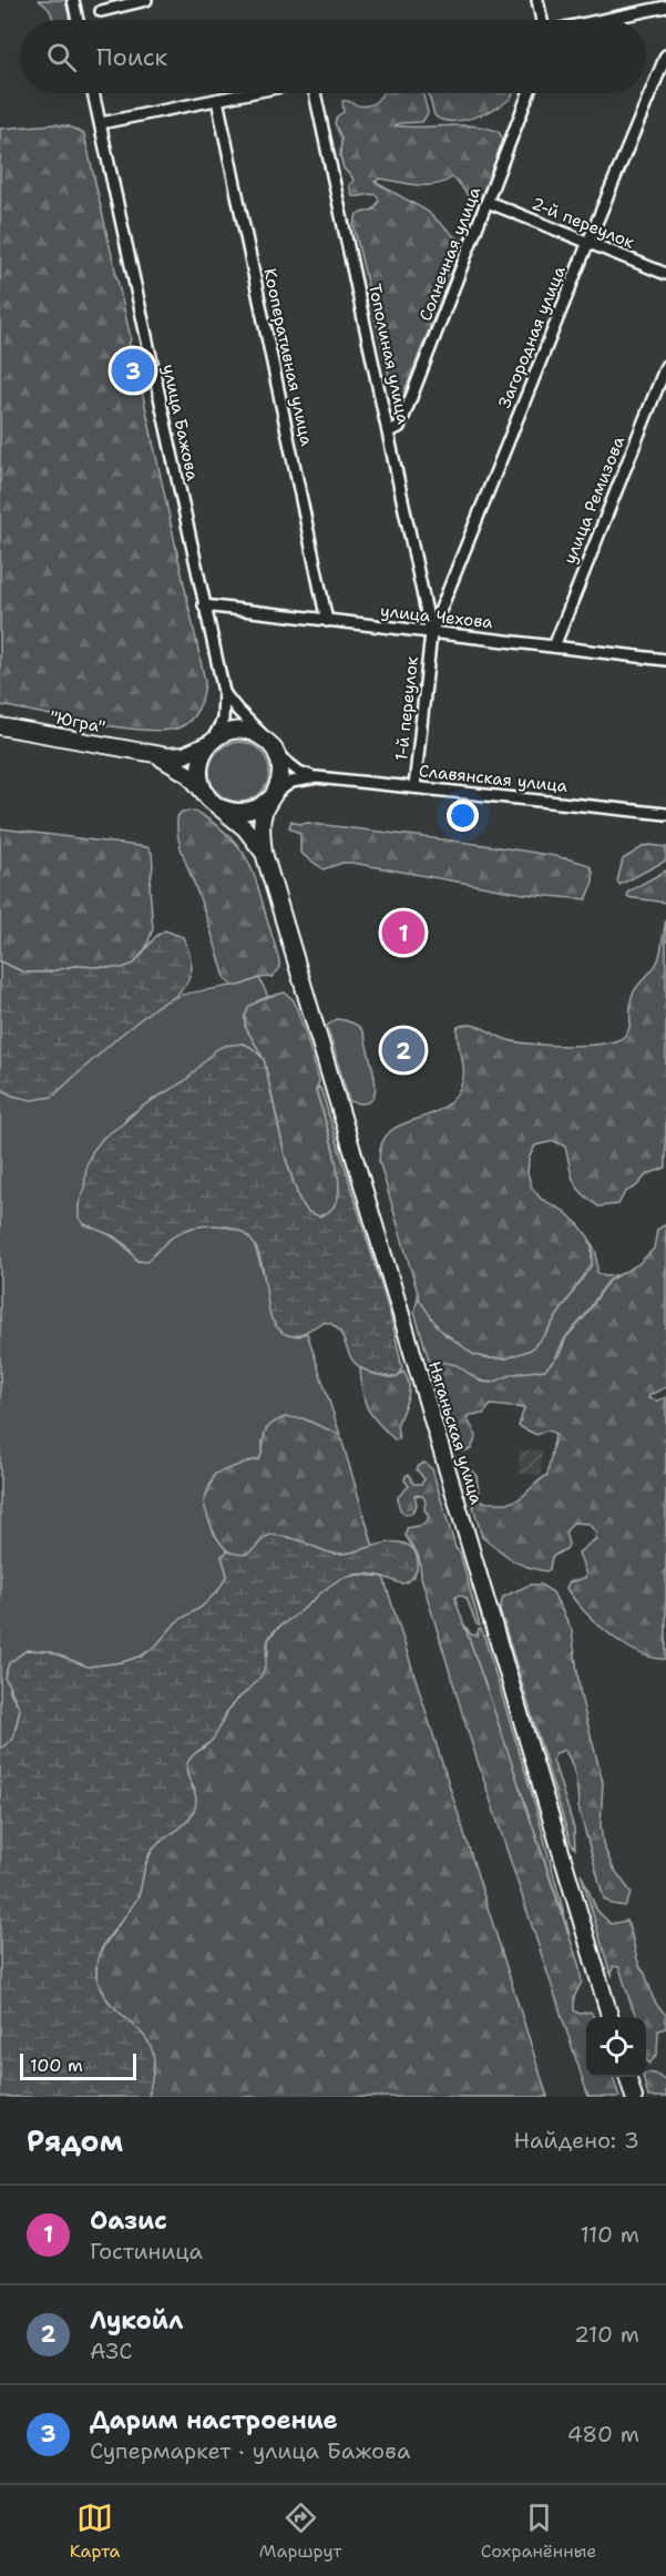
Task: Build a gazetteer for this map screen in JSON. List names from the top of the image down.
{
  "streets": {
    "highway": ["\"Югра\"", "Няганьская улица"],
    "street": [
      "2-й переулок",
      "Солнечная улица",
      "Загородная улица",
      "Тополиная улица",
      "Кооперативная улица",
      "улица Бажова",
      "улица Ремизова",
      "улица Чехова",
      "1-й переулок",
      "Славянская улица"
    ]
  },
  "crossings": [
    ["2-й переулок", "Солнечная улица"],
    ["2-й переулок", "Загородная улица"],
    ["Солнечная улица", "Тополиная улица"],
    ["Загородная улица", "Тополиная улица"],
    ["Загородная улица", "улица Чехова"],
    ["Загородная улица", "1-й переулок"],
    ["Тополиная улица", "улица Чехова"],
    ["Тополиная улица", "1-й переулок"],
    ["Кооперативная улица", "улица Чехова"],
    ["улица Бажова", "улица Чехова"],
    ["улица Ремизова", "улица Чехова"],
    ["улица Чехова", "1-й переулок"],
    ["1-й переулок", "Славянская улица"]
  ],
  "scale_bar": "100 m",
  "page": {
    "search": "Поиск",
    "pins": ["3", "1", "2"],
    "scale": "100 m",
    "heading": ["Рядом", "Найдено: 3"],
    "list": [
      {
        "mark": "1",
        "name": "Оазис",
        "note": "Гостиница",
        "value": "110 m"
      },
      {
        "mark": "2",
        "name": "Лукойл",
        "note": "АЗС",
        "value": "210 m"
      },
      {
        "mark": "3",
        "name": "Дарим настроение",
        "note": "Супермаркет · улица Бажова",
        "value": "480 m"
      }
    ],
    "nav": ["Карта", "Маршрут", "Сохранённые"]
  }
}
